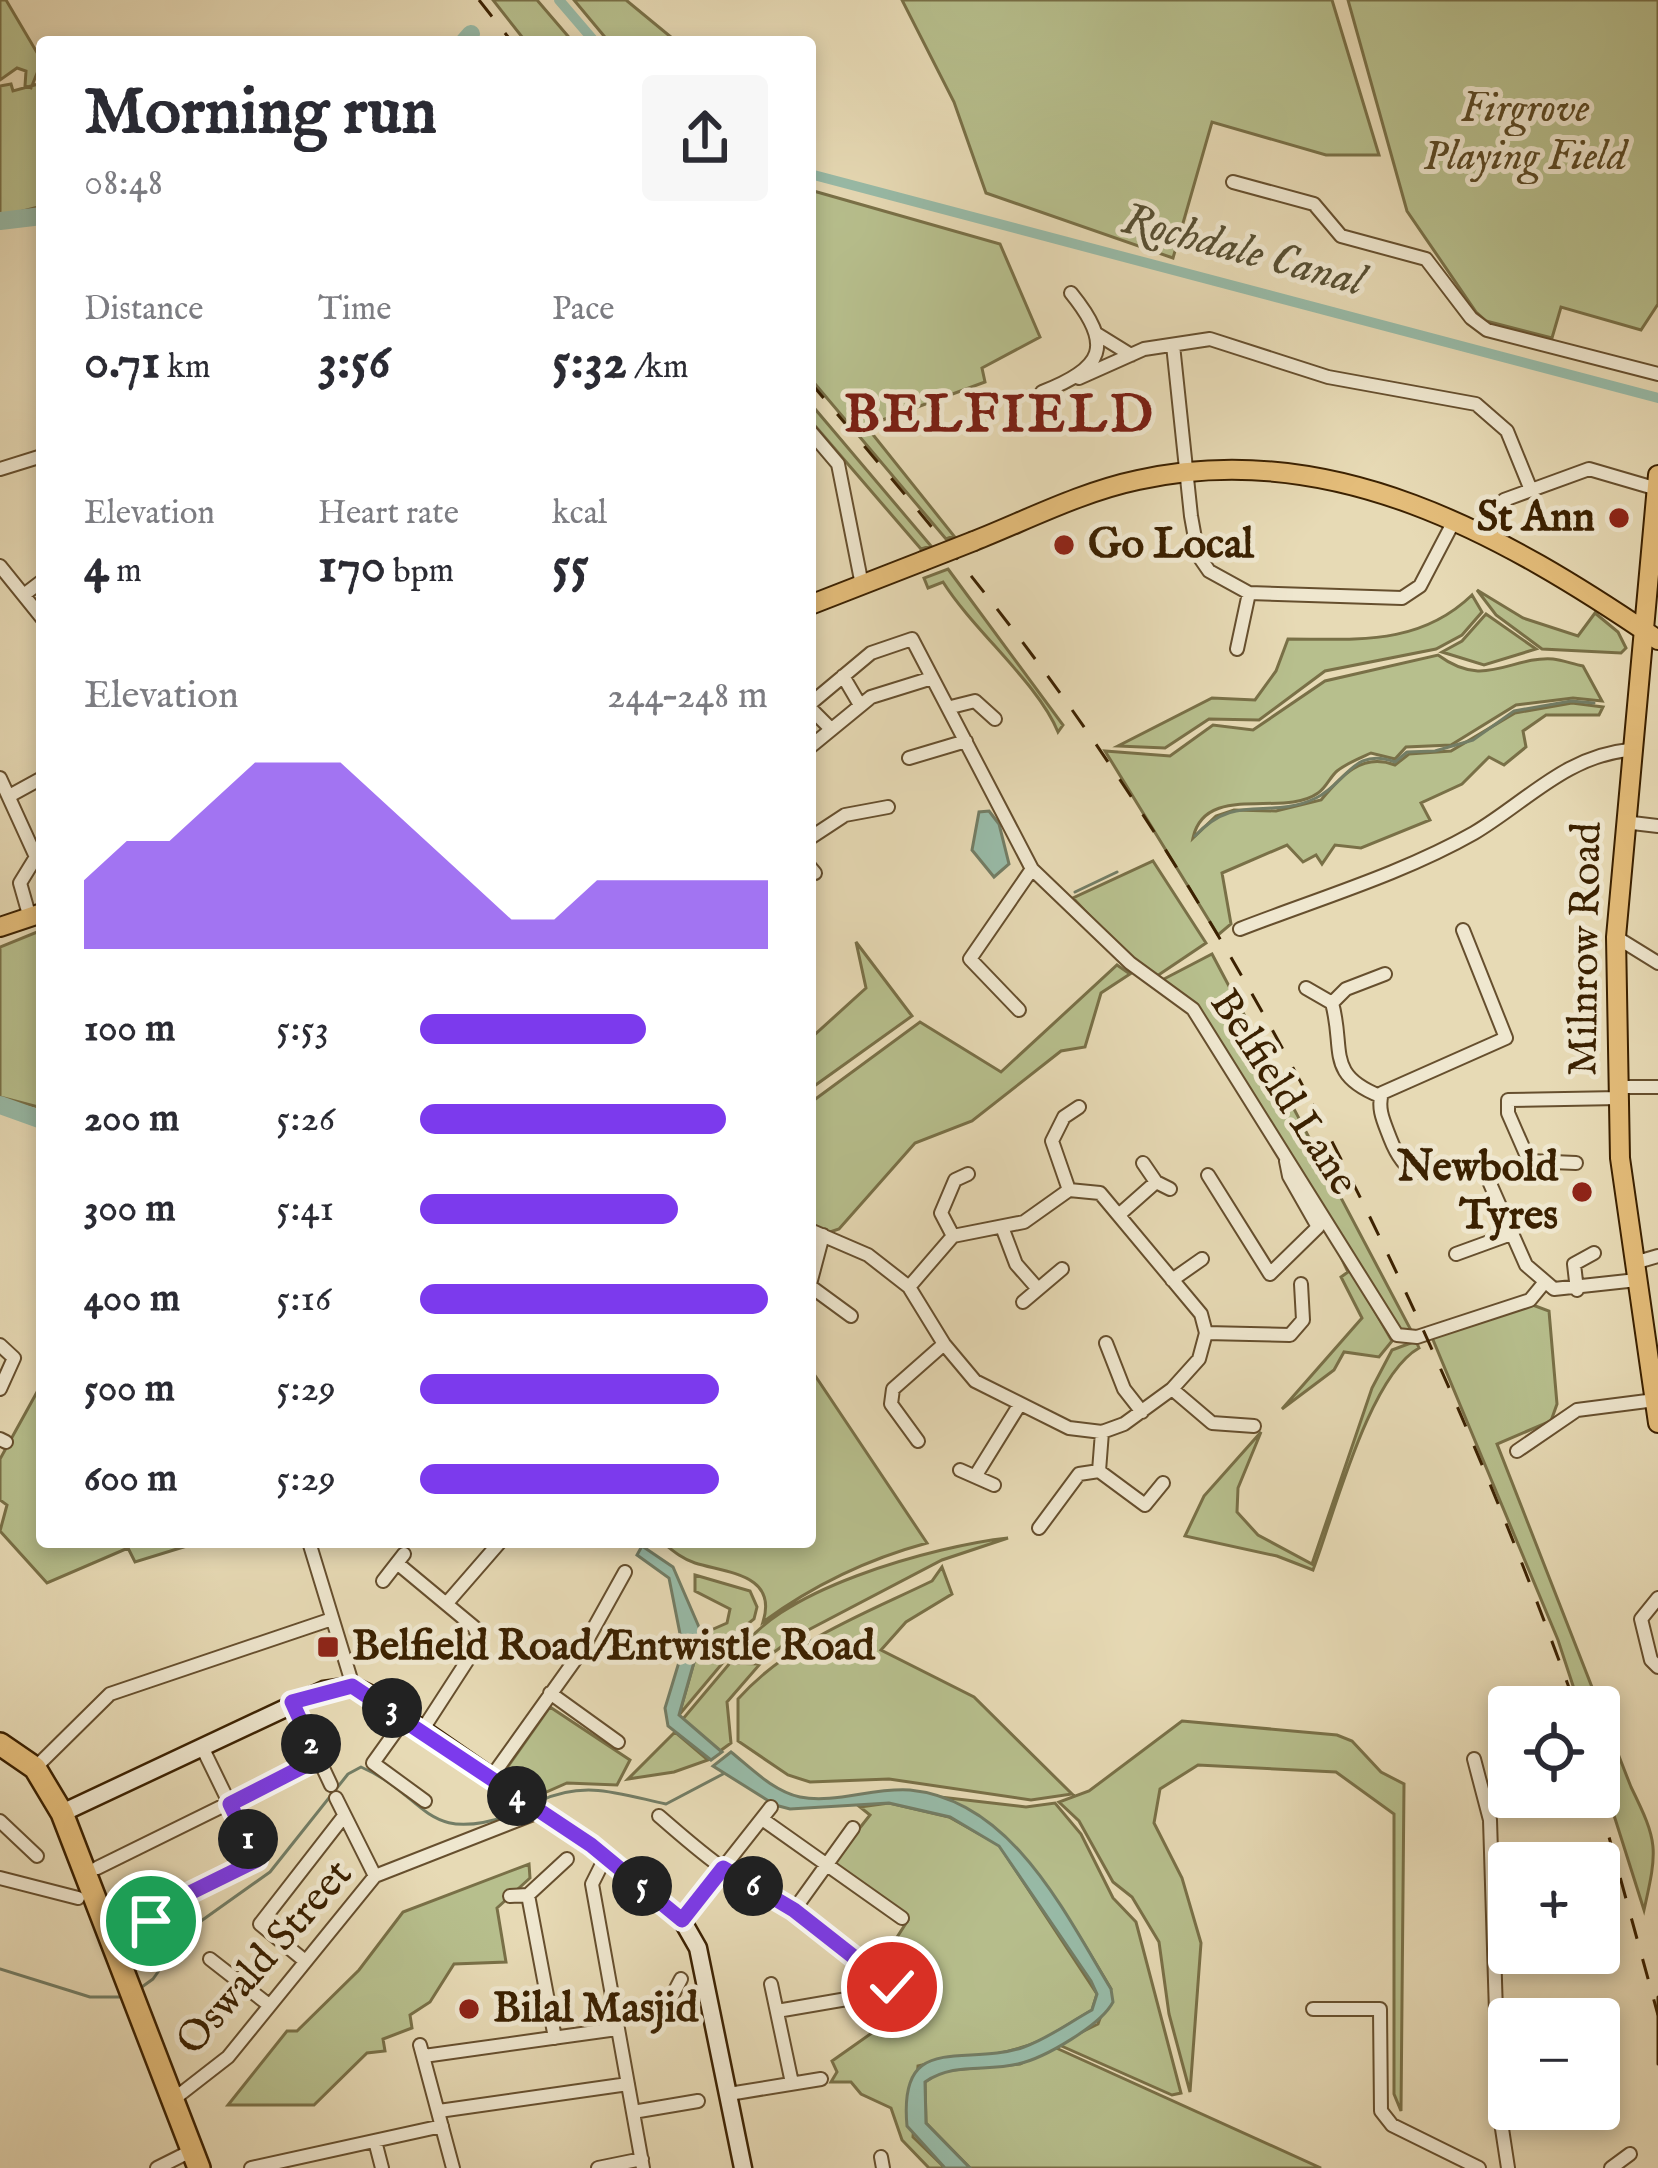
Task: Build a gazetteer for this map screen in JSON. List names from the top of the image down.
{
  "streets": {
    "main road": ["Milnrow Road"],
    "street": ["Belfield Lane", "Oswald Street"]
  },
  "districts": ["BELFIELD"],
  "water": ["Rochdale Canal"],
  "parks": ["Firgrove Playing Field"],
  "places": {
    "other": [
      "St Ann",
      "Go Local",
      "Newbold Tyres",
      "Bilal Masjid"
    ],
    "transit": ["Belfield Road/Entwistle Road"]
  },
  "page": {
    "heading": ["Morning run", "08:48"],
    "stats": [
      ["Distance", "0.71 km"],
      ["Time", "3:56"],
      ["Pace", "5:32 /km"],
      ["Elevation", "4 m"],
      ["Heart rate", "170 bpm"],
      ["kcal", "55"]
    ],
    "chart": ["Elevation", "244–248 m"],
    "list": [
      {
        "name": "100 m",
        "note": "5:53"
      },
      {
        "name": "200 m",
        "note": "5:26"
      },
      {
        "name": "300 m",
        "note": "5:41"
      },
      {
        "name": "400 m",
        "note": "5:16"
      },
      {
        "name": "500 m",
        "note": "5:29"
      },
      {
        "name": "600 m",
        "note": "5:29"
      }
    ],
    "pins": [
      "3",
      "2",
      "4",
      "1",
      "5",
      "6"
    ],
    "map_buttons": ["+", "−"]
  }
}
